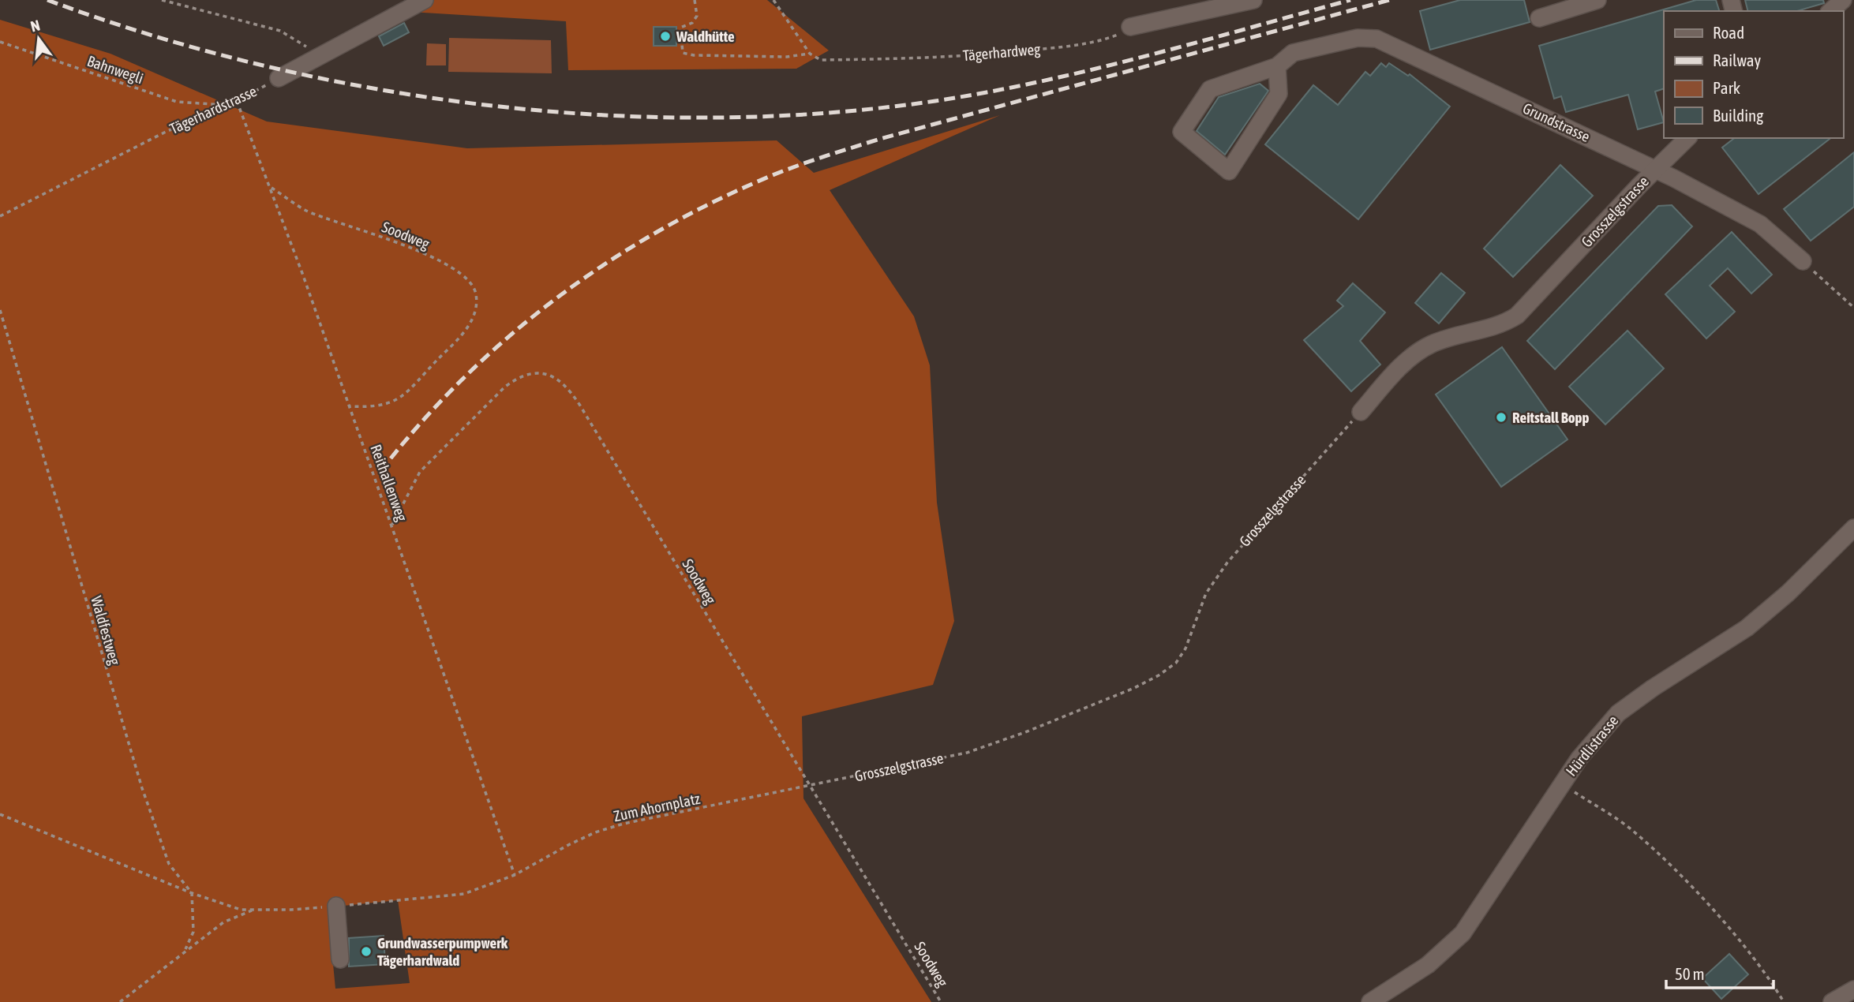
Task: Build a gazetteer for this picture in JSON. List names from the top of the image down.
{
  "streets": {
    "street": ["Grundstrasse", "Grosszelgstrasse", "Hürdlistrasse"],
    "path": [
      "Tägerhardweg",
      "Bahnwegli",
      "Tägerhardstrasse",
      "Soodweg",
      "Reithallenweg",
      "Waldfestweg",
      "Zum Ahornplatz"
    ]
  },
  "crossings": [
    ["Bahnwegli", "Tägerhardstrasse"],
    ["Tägerhardstrasse", "Reithallenweg"],
    ["Grundstrasse", "Grosszelgstrasse"],
    ["Grosszelgstrasse", "Soodweg"],
    ["Grosszelgstrasse", "Zum Ahornplatz"],
    ["Soodweg", "Reithallenweg"],
    ["Soodweg", "Zum Ahornplatz"],
    ["Reithallenweg", "Zum Ahornplatz"]
  ],
  "places": ["Waldhütte", "Reitstall Bopp", "Grundwasserpumpwerk Tägerhardwald"],
  "legend": [
    "Road",
    "Railway",
    "Park",
    "Building"
  ],
  "scale_bar": "50 m",
  "north": "top"
}
